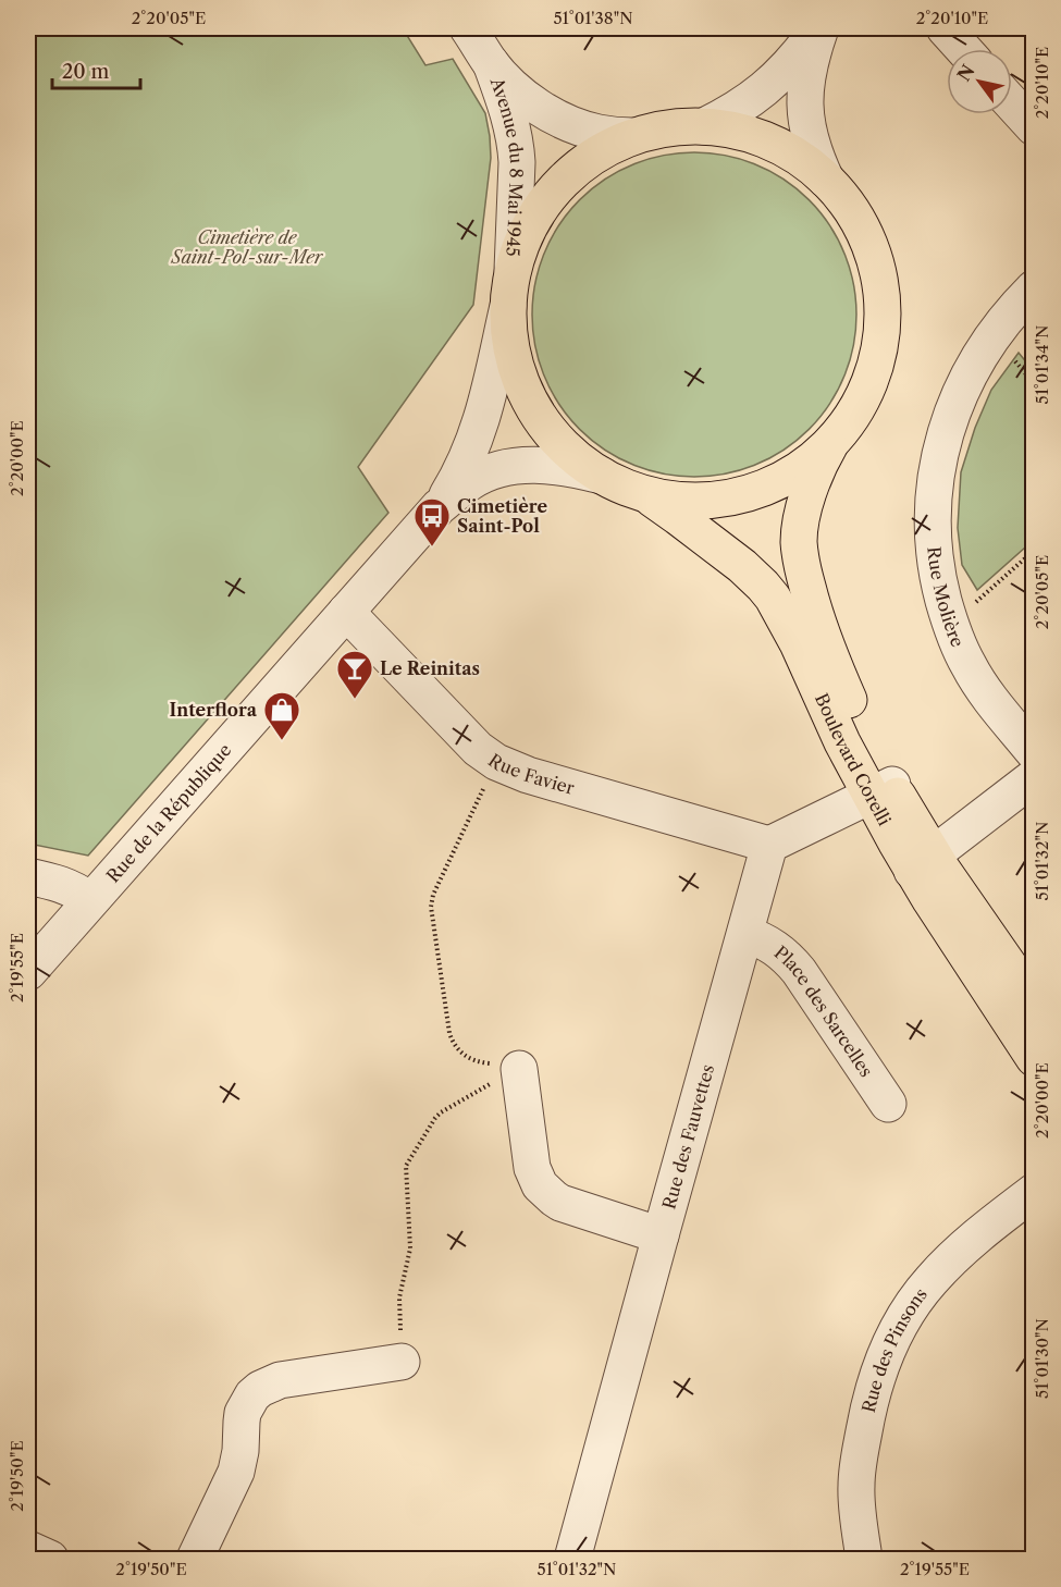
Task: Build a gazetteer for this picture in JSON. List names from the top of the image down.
{
  "streets": {
    "main road": ["Boulevard Corelli"],
    "street": [
      "Avenue du 8 Mai 1945",
      "Rue Molière",
      "Rue Favier",
      "Rue de la République",
      "Place des Sarcelles",
      "Rue des Fauvettes",
      "Rue des Pinsons"
    ]
  },
  "crossings": [
    ["Rue Favier", "Rue de la République"],
    ["Rue Favier", "Rue des Fauvettes"],
    ["Place des Sarcelles", "Rue des Fauvettes"]
  ],
  "parks": ["Cimetière de Saint-Pol-sur-Mer"],
  "places": {
    "bus stop": ["Cimetière Saint-Pol"],
    "bar": ["Le Reinitas"],
    "shop": ["Interflora"]
  },
  "scale_bar": "20 m",
  "north": "top left",
  "coordinates": [
    "2°20'05\"E",
    "51°01'38\"N",
    "2°20'10\"E",
    "51°01'34\"N",
    "2°20'00\"E",
    "51°01'32\"N",
    "2°19'55\"E",
    "51°01'30\"N",
    "2°19'50\"E"
  ]
}
